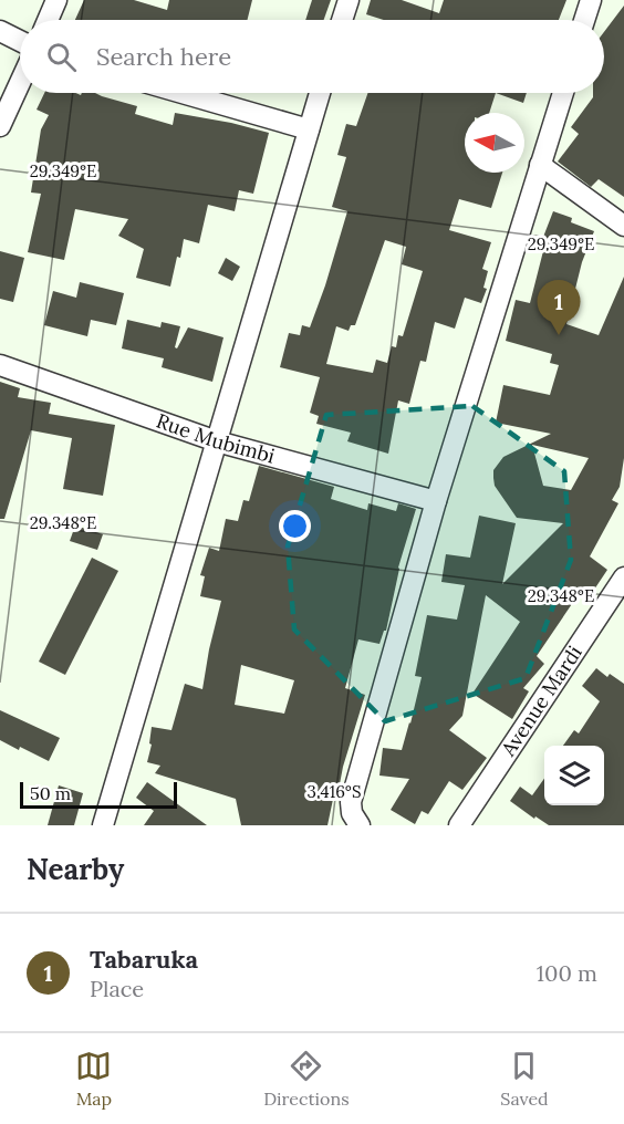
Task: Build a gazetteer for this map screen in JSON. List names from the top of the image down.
{
  "streets": {
    "street": ["Rue Mubimbi", "Avenue Mardi"]
  },
  "scale_bar": "50 m",
  "north": "left",
  "page": {
    "search": "Search here",
    "pins": "1",
    "scale": "50 m",
    "heading": "Nearby",
    "list": [
      {
        "mark": "1",
        "name": "Tabaruka",
        "note": "Place",
        "value": "100 m"
      }
    ],
    "nav": ["Map", "Directions", "Saved"]
  },
  "coordinates": ["29.349°E", "29.348°E", "3.416°S"]
}
